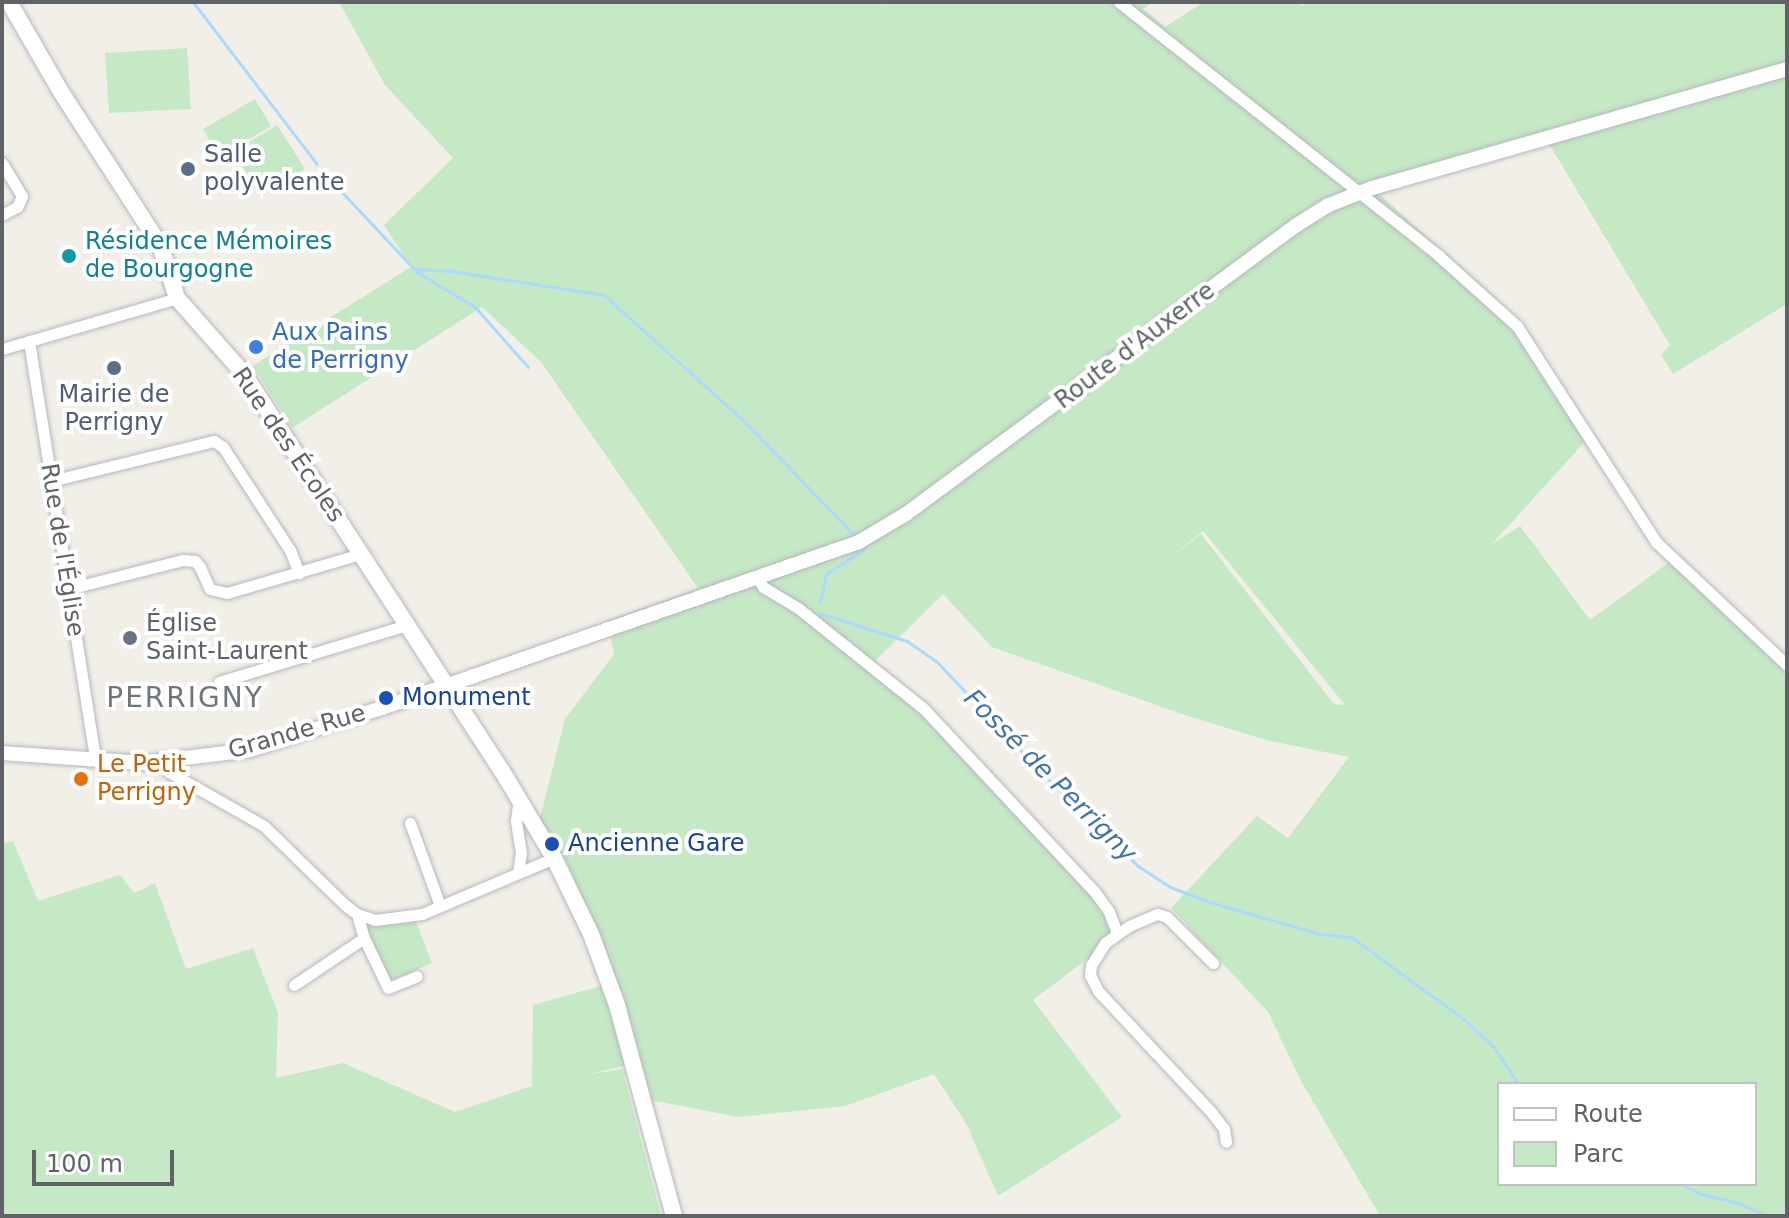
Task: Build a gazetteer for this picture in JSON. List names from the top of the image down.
{
  "streets": {
    "main road": ["Rue des Écoles"],
    "street": ["Route d'Auxerre", "Rue de l'Église", "Grande Rue"]
  },
  "crossings": [
    ["Route d'Auxerre", "Grande Rue"],
    ["Rue des Écoles", "Grande Rue"],
    ["Rue de l'Église", "Grande Rue"]
  ],
  "districts": ["PERRIGNY"],
  "water": ["Fossé de Perrigny"],
  "places": [
    "Salle polyvalente",
    "Résidence Mémoires de Bourgogne",
    "Aux Pains de Perrigny",
    "Mairie de Perrigny",
    "Église Saint-Laurent",
    "Monument",
    "Le Petit Perrigny",
    "Ancienne Gare"
  ],
  "legend": ["Route", "Parc"],
  "scale_bar": "100 m"
}
